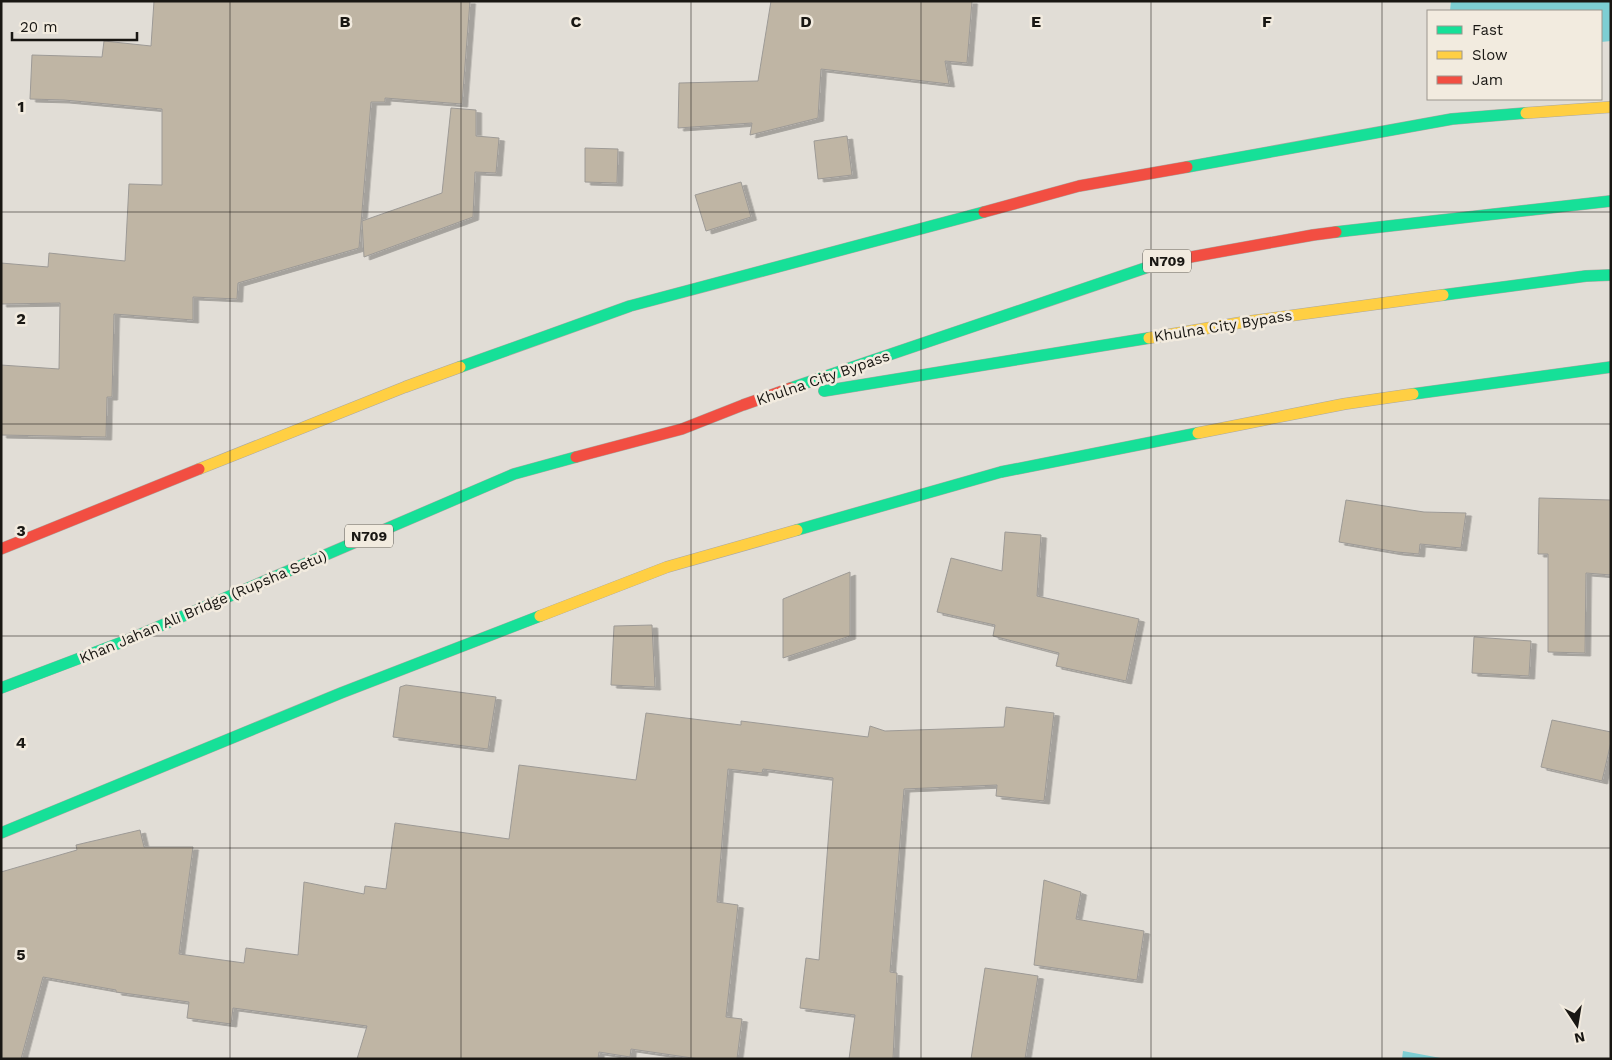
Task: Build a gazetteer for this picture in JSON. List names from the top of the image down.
{
  "streets": {
    "highway": ["N709", "Khulna City Bypass", "Khan Jahan Ali Bridge (Rupsha Setu)"]
  },
  "crossings": [
    ["Khulna City Bypass", "Khan Jahan Ali Bridge (Rupsha Setu)"]
  ],
  "legend": ["Fast", "Slow", "Jam"],
  "scale_bar": "20 m",
  "north": "bottom",
  "grid": {
    "columns": [
      "B",
      "C",
      "D",
      "E",
      "F"
    ],
    "rows": [
      "1",
      "2",
      "3",
      "4",
      "5"
    ]
  }
}
